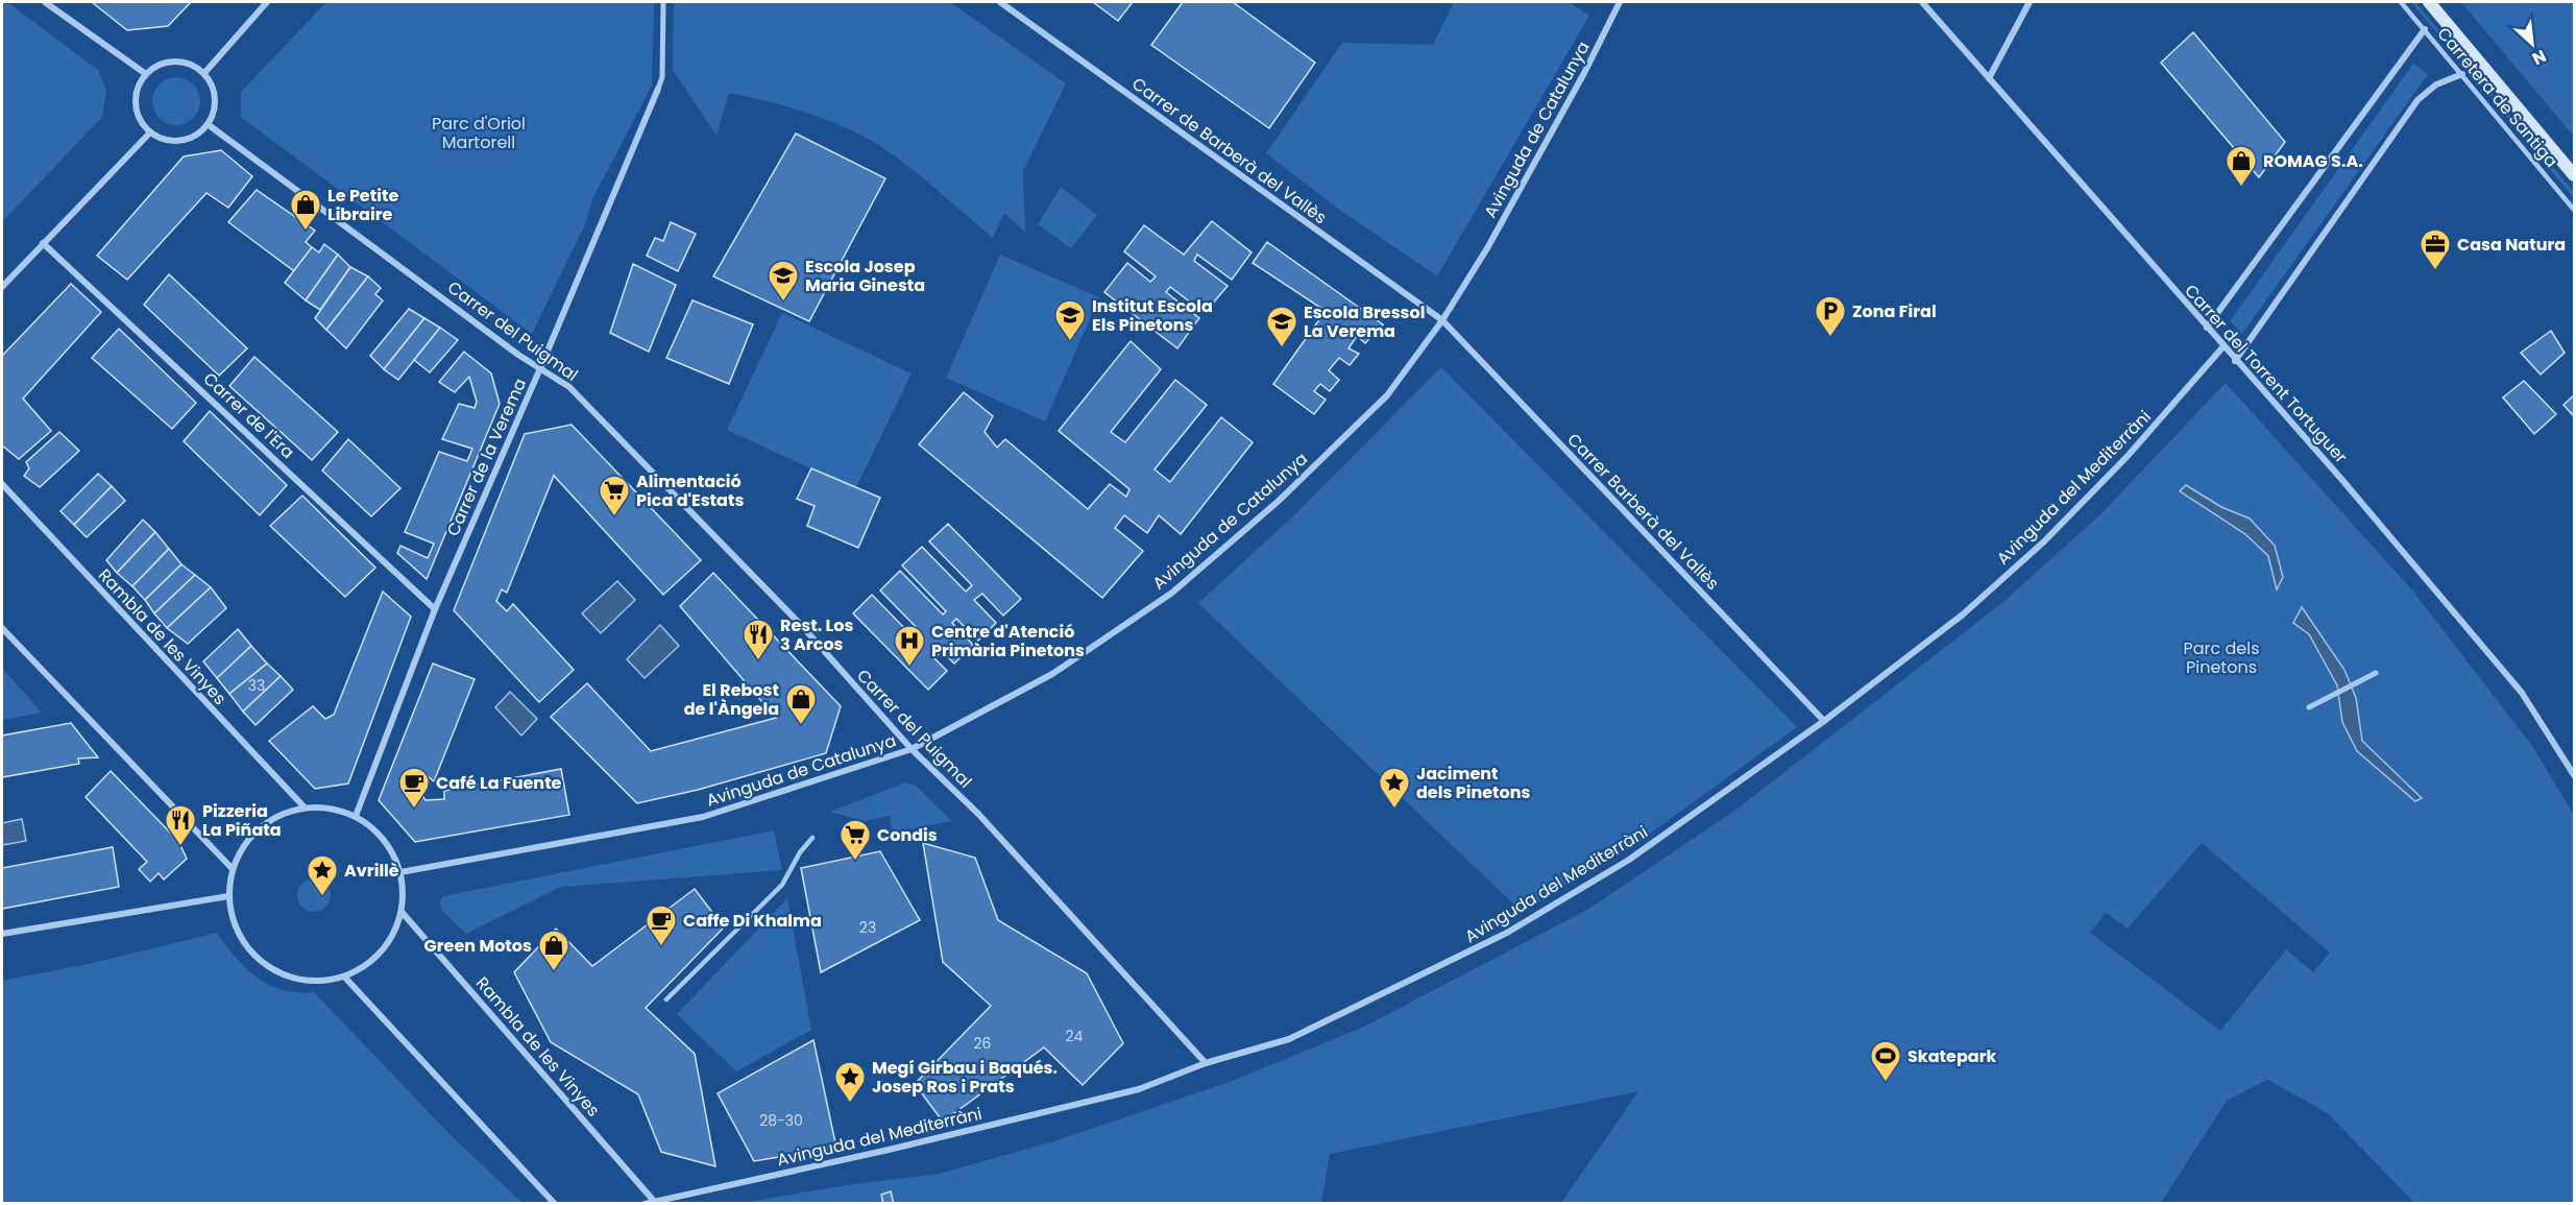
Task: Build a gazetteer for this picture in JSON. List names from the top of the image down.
{
  "streets": {
    "street": [
      "Avinguda de Catalunya",
      "Carrer de Barberà del Vallès",
      "Carrer del Puigmal",
      "Carrer del Torrent Tortuguer",
      "Carrer de l'Era",
      "Carrer de la Verema",
      "Avinguda del Mediterràni",
      "Carrer Barberà del Vallès",
      "Rambla de les Vinyes"
    ],
    "lane": ["Carretera de Santiga"]
  },
  "crossings": [
    ["Avinguda de Catalunya", "Carrer de Barberà del Vallès"],
    ["Avinguda de Catalunya", "Carrer del Puigmal"],
    ["Avinguda de Catalunya", "Carrer de la Verema"],
    ["Avinguda de Catalunya", "Carrer Barberà del Vallès"],
    ["Avinguda de Catalunya", "Rambla de les Vinyes"],
    ["Carrer de Barberà del Vallès", "Carrer Barberà del Vallès"],
    ["Carrer del Puigmal", "Carrer de la Verema"],
    ["Carrer del Puigmal", "Avinguda del Mediterràni"],
    ["Carrer del Torrent Tortuguer", "Avinguda del Mediterràni"],
    ["Carrer de l'Era", "Carrer de la Verema"],
    ["Carrer de la Verema", "Rambla de les Vinyes"],
    ["Avinguda del Mediterràni", "Carrer Barberà del Vallès"],
    ["Avinguda del Mediterràni", "Rambla de les Vinyes"]
  ],
  "parks": ["Parc d'Oriol Martorell", "Parc dels Pinetons"],
  "places": {
    "shop": [
      "ROMAG S.A.",
      "Le Petite Libraire",
      "El Rebost de l'Àngela",
      "Green Motos"
    ],
    "office": ["Casa Natura"],
    "school or university": ["Escola Josep Maria Ginesta", "Institut Escola Els Pinetons", "Escola Bressol La Verema"],
    "parking": ["Zona Firal"],
    "supermarket": ["Alimentació Pica d'Estats", "Condis"],
    "restaurant": ["Rest. Los 3 Arcos", "Pizzeria La Piñata"],
    "hospital": ["Centre d'Atenció Primària Pinetons"],
    "cafe": ["Café La Fuente", "Caffe Di Khalma"],
    "place": ["Jaciment dels Pinetons", "Avrillè", "Megí Girbau i Baqués. Josep Ros i Prats"],
    "sports": ["Skatepark"]
  },
  "house_numbers": [
    "33",
    "23",
    "24",
    "26",
    "28-30"
  ],
  "north": "bottom right"
}
